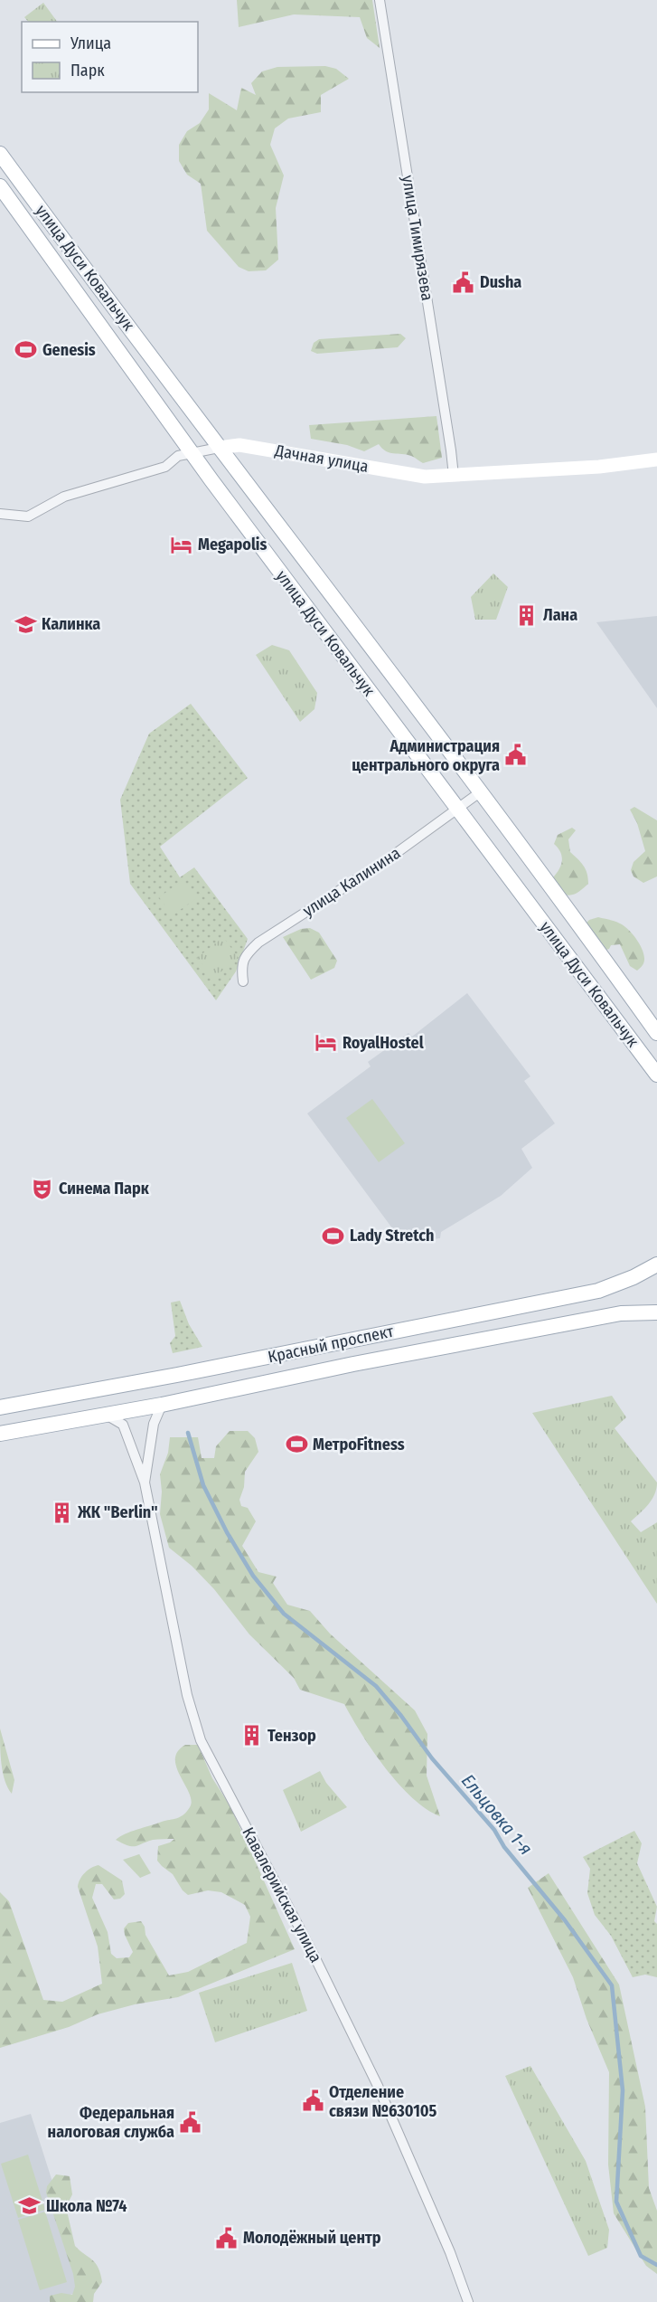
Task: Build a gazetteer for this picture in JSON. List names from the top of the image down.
{
  "streets": {
    "main road": ["улица Дуси Ковальчук", "Красный проспект"],
    "street": [
      "улица Тимирязева",
      "Дачная улица",
      "улица Калинина",
      "Кавалерийская улица"
    ]
  },
  "crossings": [
    ["улица Тимирязева", "Дачная улица"],
    ["улица Дуси Ковальчук", "Дачная улица"],
    ["улица Дуси Ковальчук", "улица Калинина"]
  ],
  "water": ["Ельцовка 1-я"],
  "places": {
    "public building": [
      "Dusha",
      "Администрация центрального округа",
      "Отделение связи №630105",
      "Федеральная налоговая служба",
      "Молодёжный центр"
    ],
    "sports": ["Genesis", "Lady Stretch", "МетроFitness"],
    "hotel": ["Megapolis", "RoyalHostel"],
    "building": ["Лана", "ЖК \"Berlin\"", "Тензор"],
    "school or university": ["Калинка", "Школа №74"],
    "theatre": ["Синема Парк"]
  },
  "legend": ["Улица", "Парк"]
}
